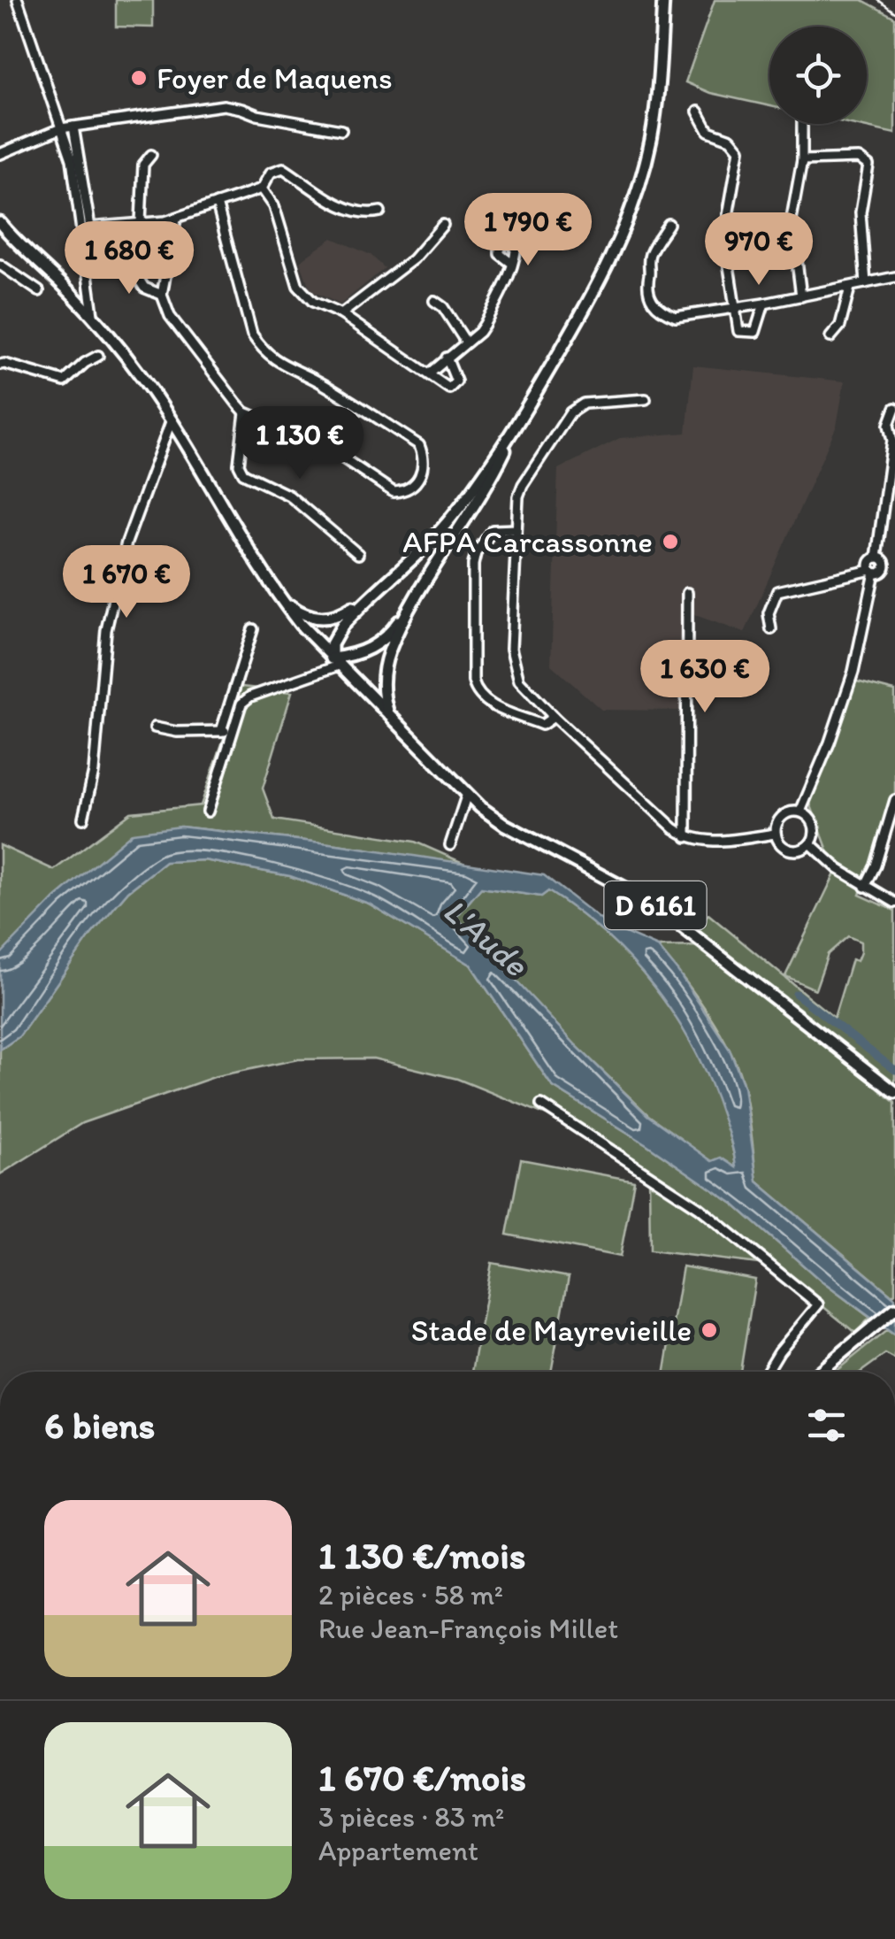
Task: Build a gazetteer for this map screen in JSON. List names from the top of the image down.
{
  "streets": {
    "main road": ["D 6161"]
  },
  "water": ["L'Aude"],
  "places": ["Foyer de Maquens", "AFPA Carcassonne", "Stade de Mayrevieille"],
  "page": {
    "price": [
      "1 790 €",
      "970 €",
      "1 680 €",
      "1 130 €",
      "1 670 €",
      "1 630 €"
    ],
    "heading": "6 biens",
    "list": [
      {
        "name": "1 130 €/mois",
        "note": "2 pièces · 58 m² · Rue Jean-François Millet"
      },
      {
        "name": "1 670 €/mois",
        "note": "3 pièces · 83 m² · Appartement"
      }
    ]
  }
}
